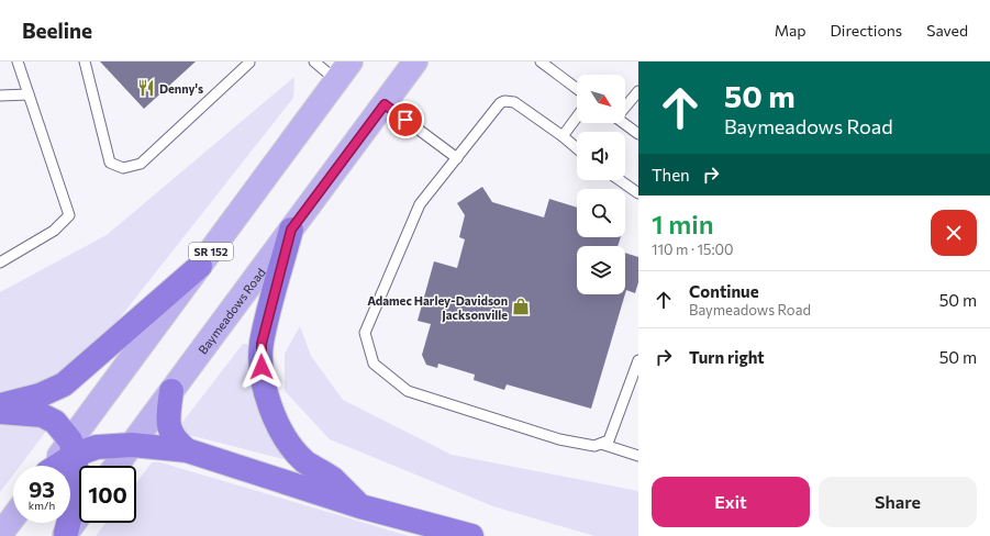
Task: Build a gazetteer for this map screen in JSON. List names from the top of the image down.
{
  "streets": {
    "main road": ["SR 152", "Baymeadows Road"]
  },
  "places": {
    "restaurant": ["Denny's"],
    "shop": ["Adamec Harley-Davidson Jacksonville"]
  },
  "north": "bottom right",
  "page": {
    "header": "Beeline",
    "nav": ["Map", "Directions", "Saved"],
    "turn": ["50 m", "Baymeadows Road"],
    "then": "Then",
    "heading": ["1 min", "110 m · 15:00"],
    "list": [
      {
        "name": "Continue",
        "note": "Baymeadows Road",
        "value": "50 m"
      },
      {
        "name": "Turn right",
        "value": "50 m"
      }
    ],
    "speed": "93 km/h",
    "limit": "100",
    "buttons": ["Exit", "Share"]
  }
}
